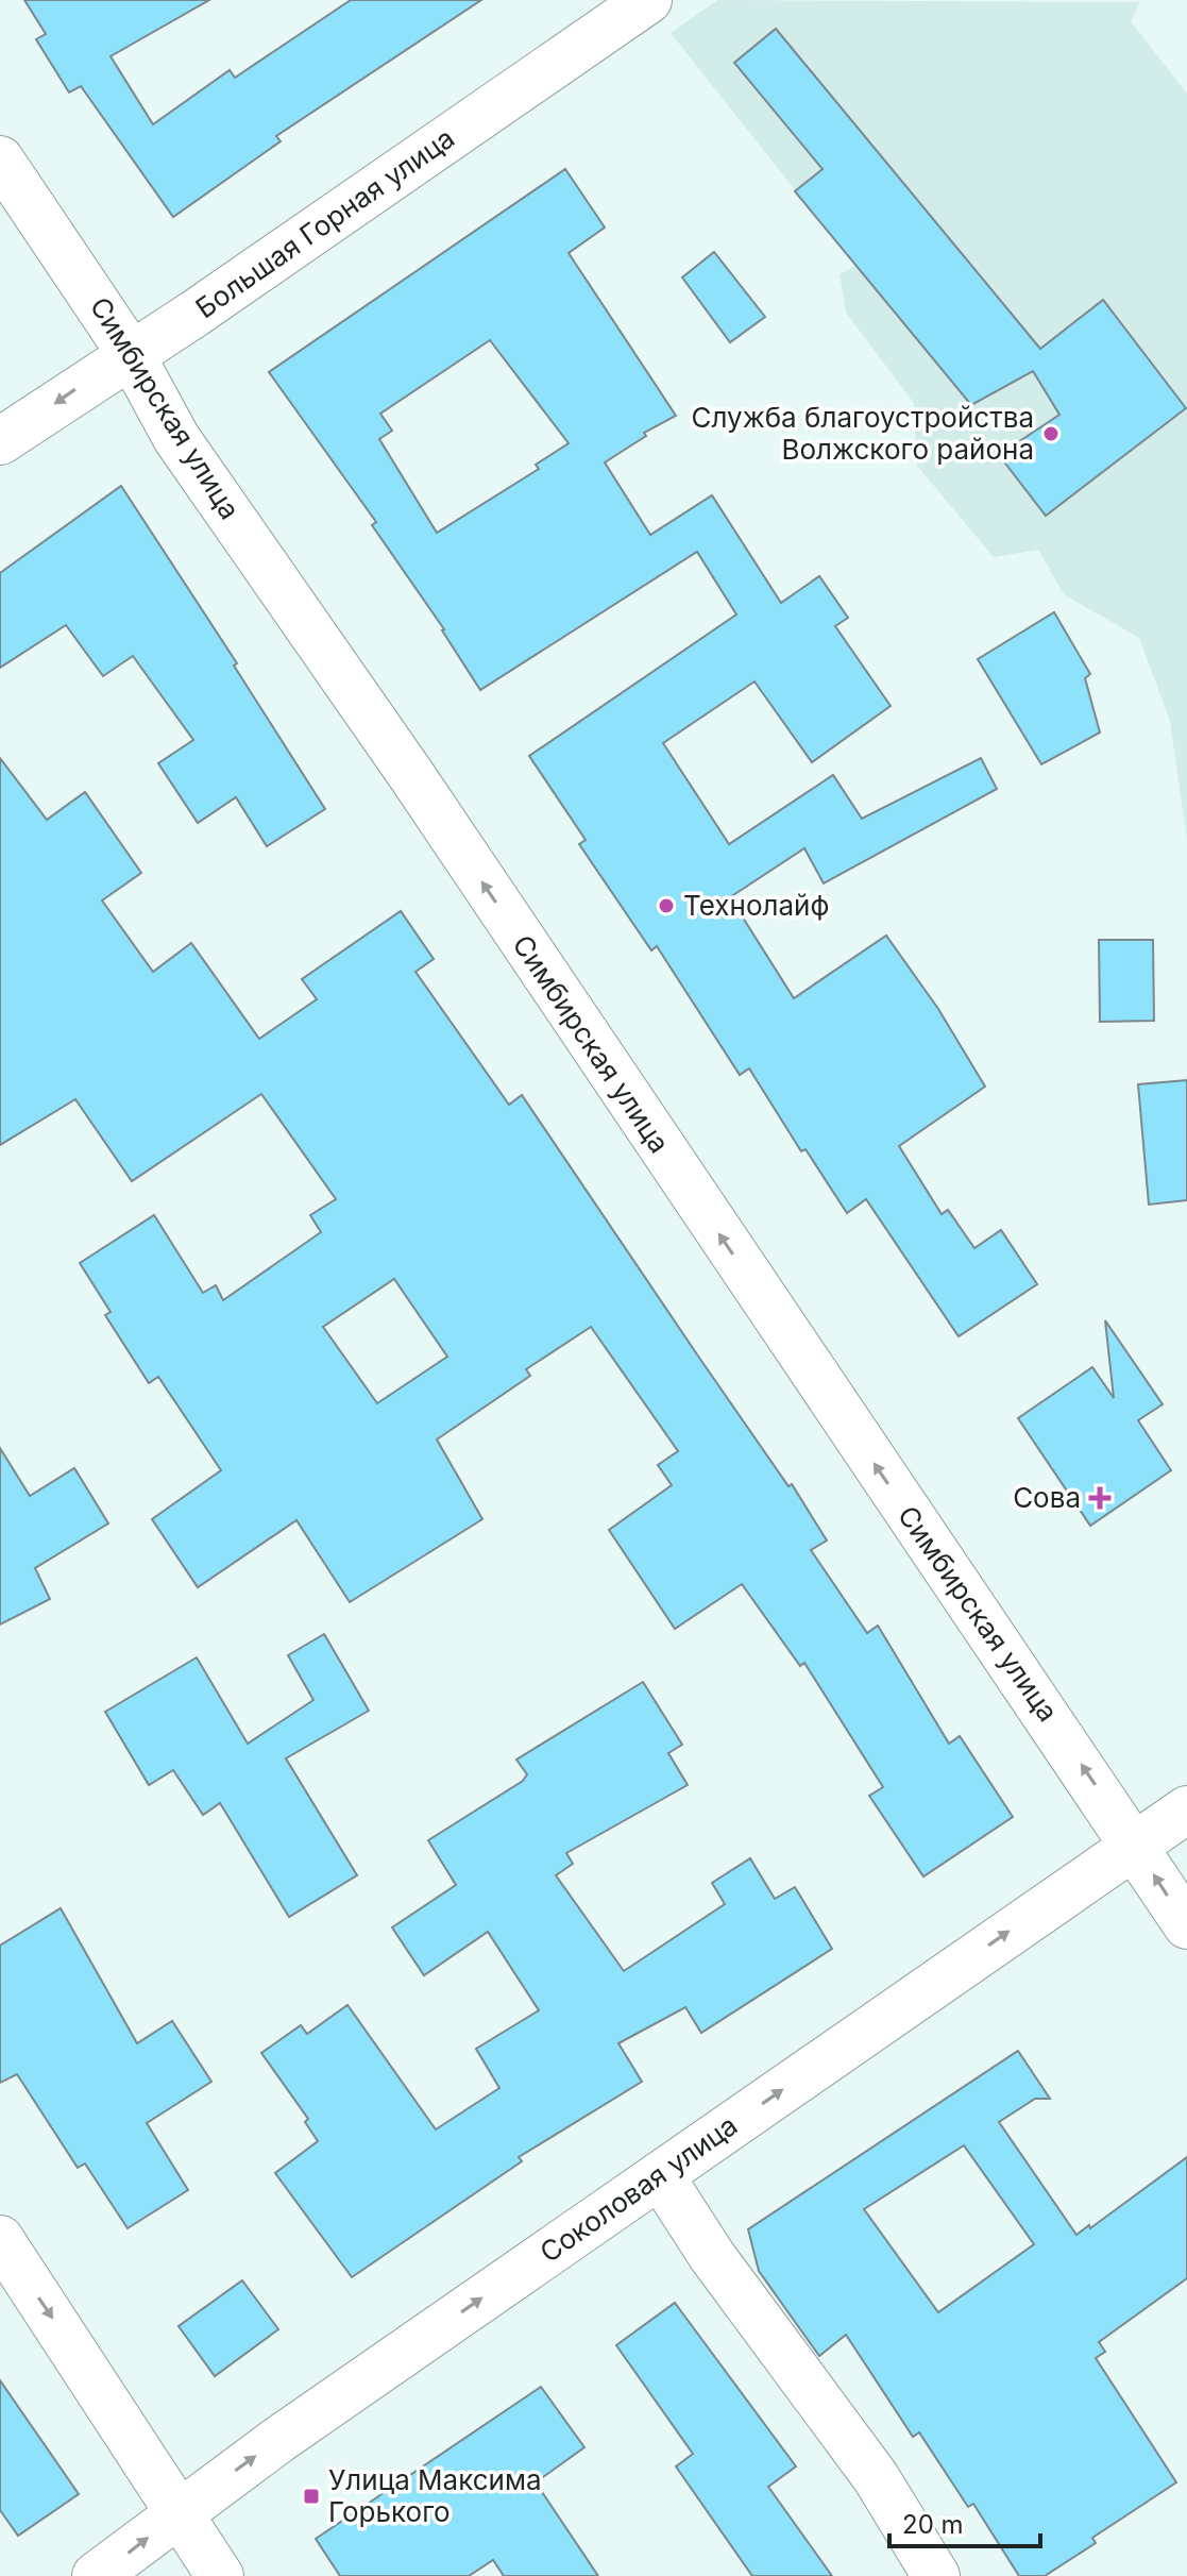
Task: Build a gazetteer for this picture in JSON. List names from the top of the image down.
{
  "streets": {
    "main road": ["Большая Горная улица", "Симбирская улица", "Соколовая улица"]
  },
  "crossings": [
    ["Большая Горная улица", "Симбирская улица"],
    ["Симбирская улица", "Соколовая улица"]
  ],
  "one_way": ["Симбирская улица", "Соколовая улица"],
  "places": {
    "other": ["Служба благоустройства Волжского района", "Технолайф"],
    "health": ["Сова"],
    "transit": ["Улица Максима Горького"]
  },
  "scale_bar": "20 m"
}
